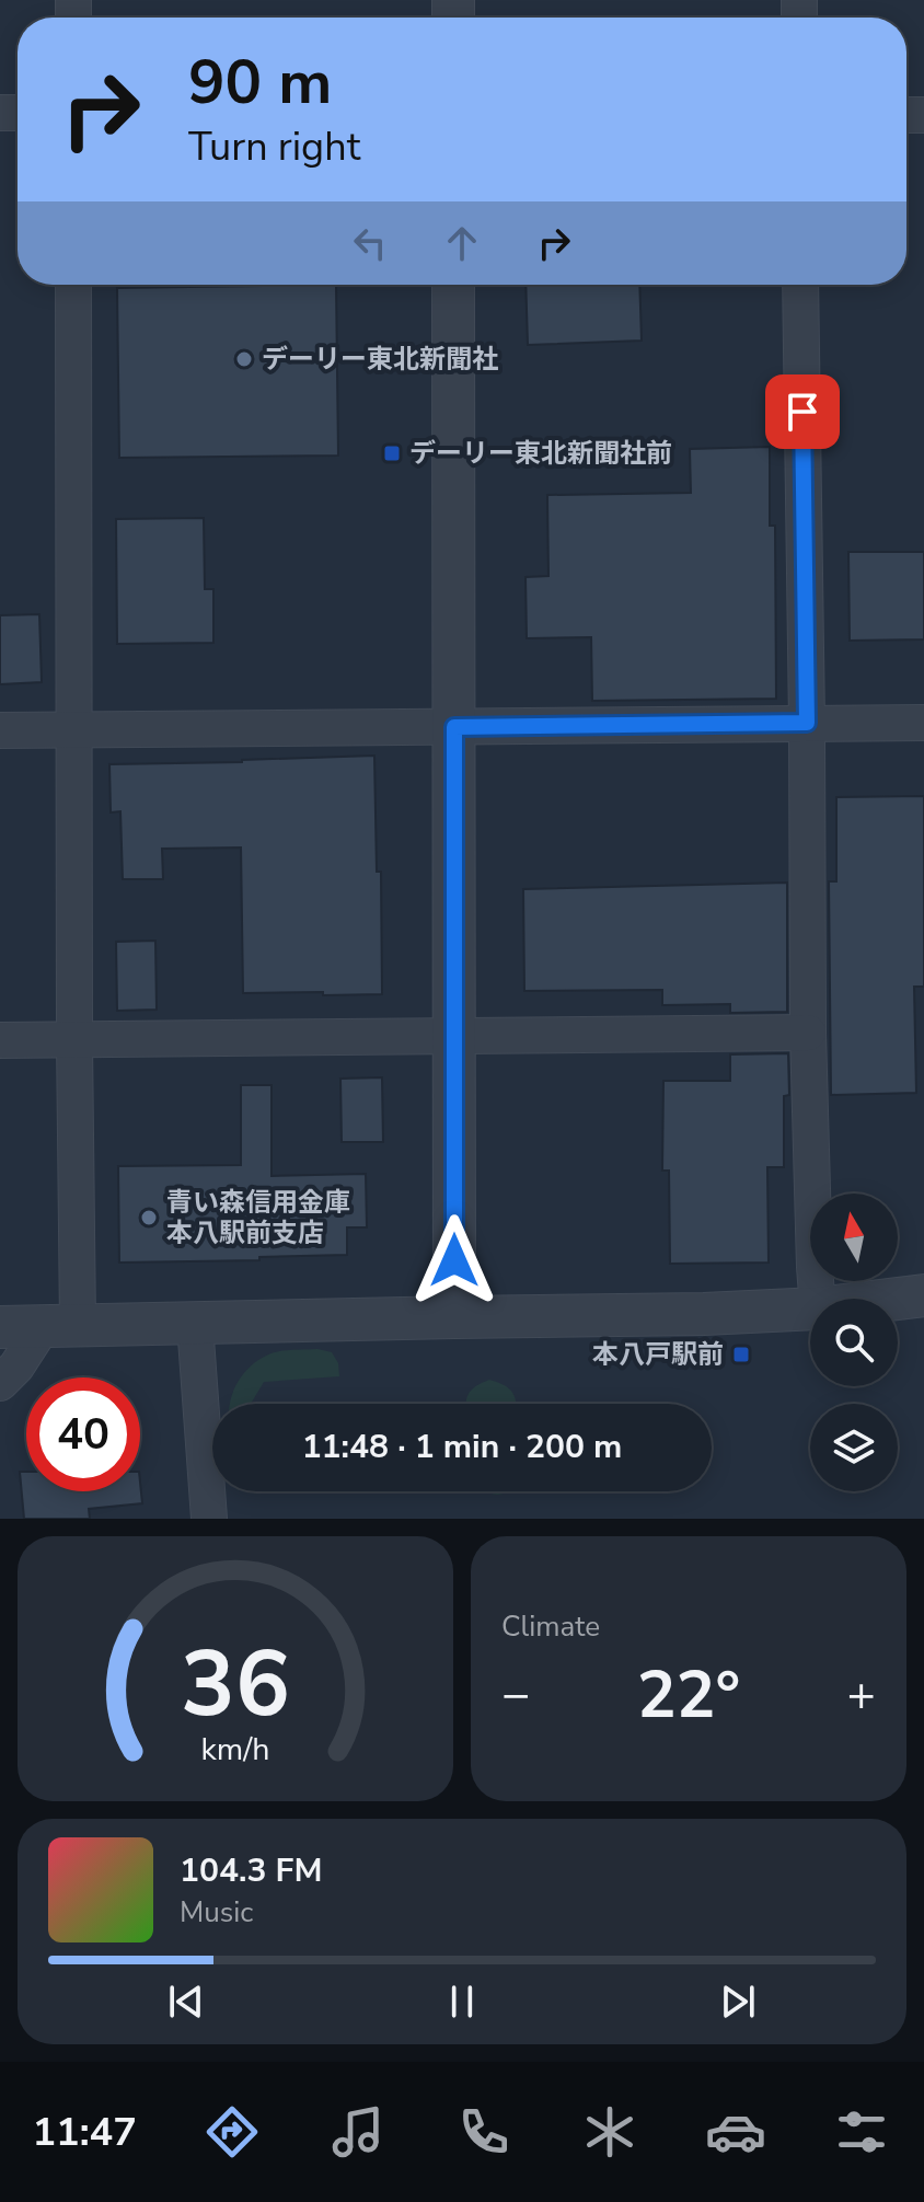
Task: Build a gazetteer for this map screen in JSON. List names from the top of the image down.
{
  "places": {
    "other": ["デーリー東北新聞社", "青い森信用金庫 本八駅前支店"],
    "transit": ["デーリー東北新聞社前", "本八戸駅前"]
  },
  "north": "top",
  "page": {
    "turn": ["90 m", "Turn right"],
    "limit": "40",
    "trip": "11:48 · 1 min · 200 m",
    "tile": "Climate",
    "heat": ["−", "22°", "+"],
    "song": ["104.3 FM", "Music"],
    "tabs": "11:47",
    "gauge": ["36", "km/h"]
  }
}
